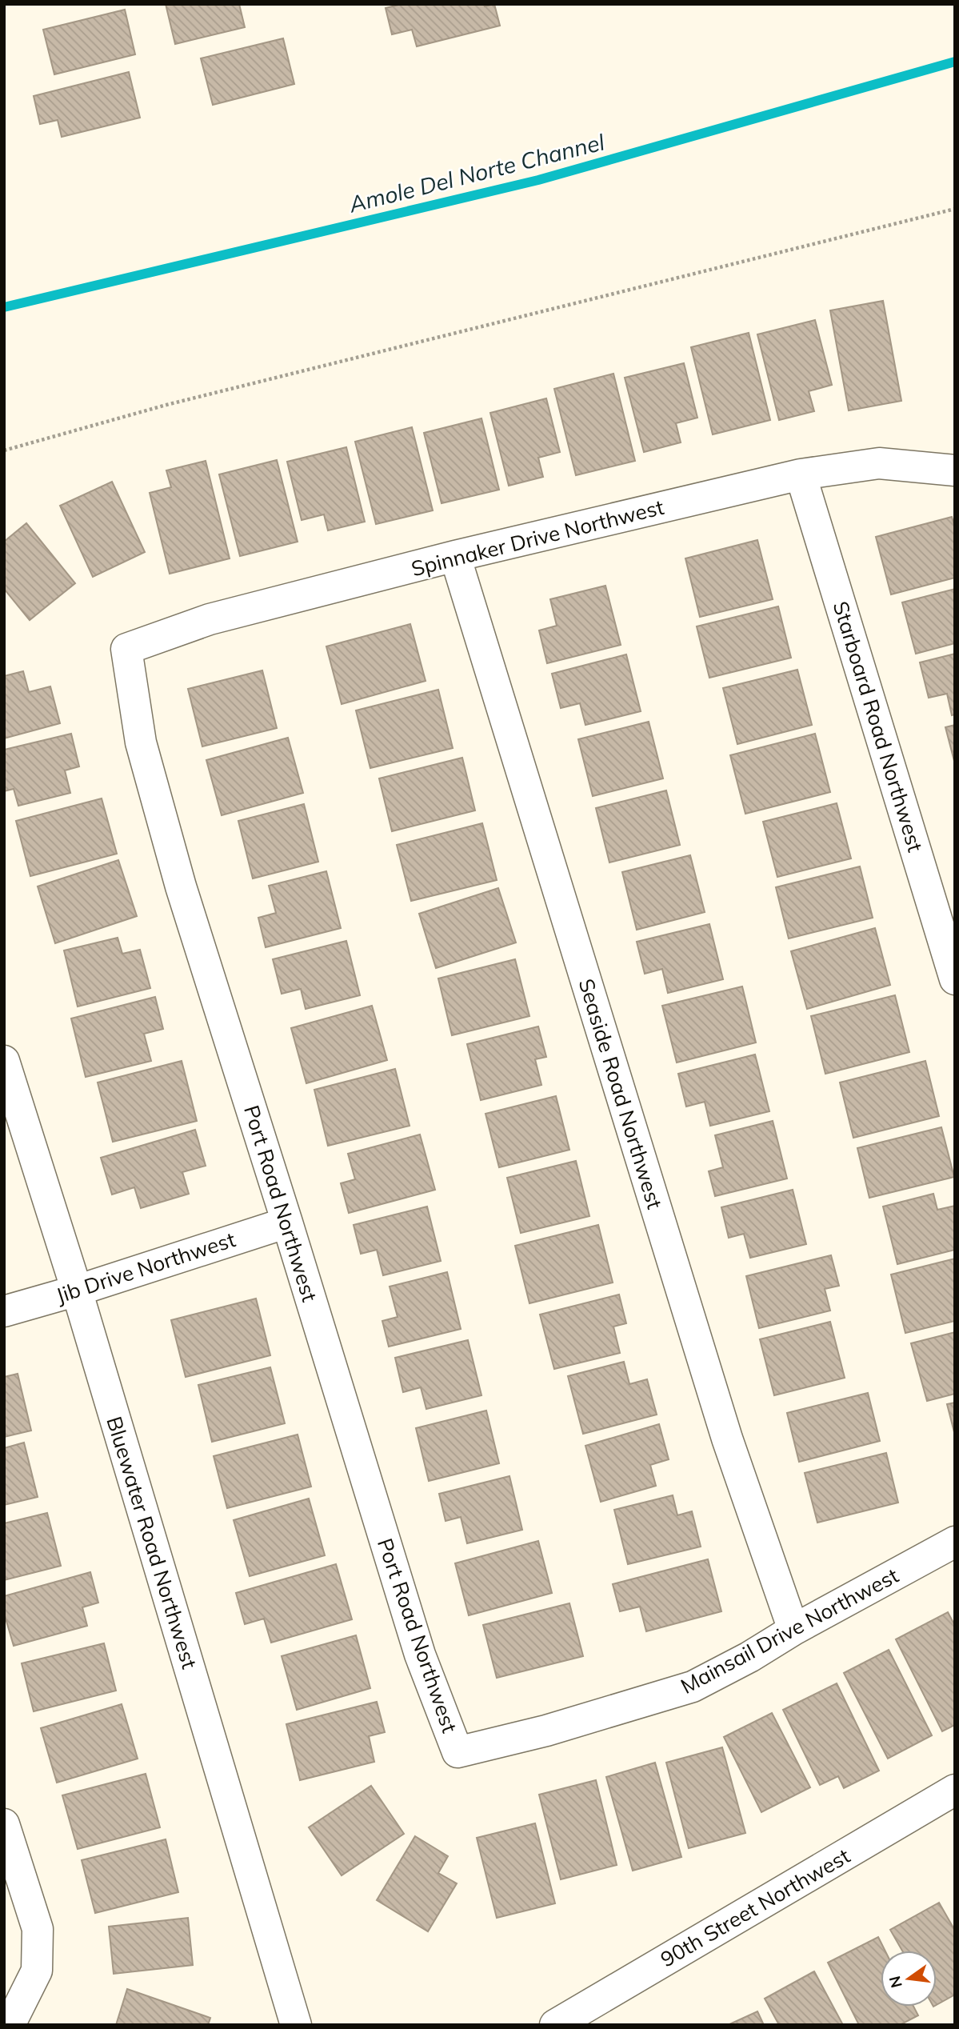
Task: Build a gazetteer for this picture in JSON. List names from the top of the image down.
{
  "streets": {
    "street": [
      "Spinnaker Drive Northwest",
      "Starboard Road Northwest",
      "Seaside Road Northwest",
      "Port Road Northwest",
      "Jib Drive Northwest",
      "Bluewater Road Northwest",
      "Mainsail Drive Northwest",
      "90th Street Northwest"
    ]
  },
  "crossings": [
    ["Spinnaker Drive Northwest", "Starboard Road Northwest"],
    ["Spinnaker Drive Northwest", "Seaside Road Northwest"],
    ["Spinnaker Drive Northwest", "Port Road Northwest"],
    ["Seaside Road Northwest", "Mainsail Drive Northwest"],
    ["Port Road Northwest", "Jib Drive Northwest"],
    ["Port Road Northwest", "Mainsail Drive Northwest"],
    ["Jib Drive Northwest", "Bluewater Road Northwest"]
  ],
  "water": ["Amole Del Norte Channel"],
  "north": "left"
}
